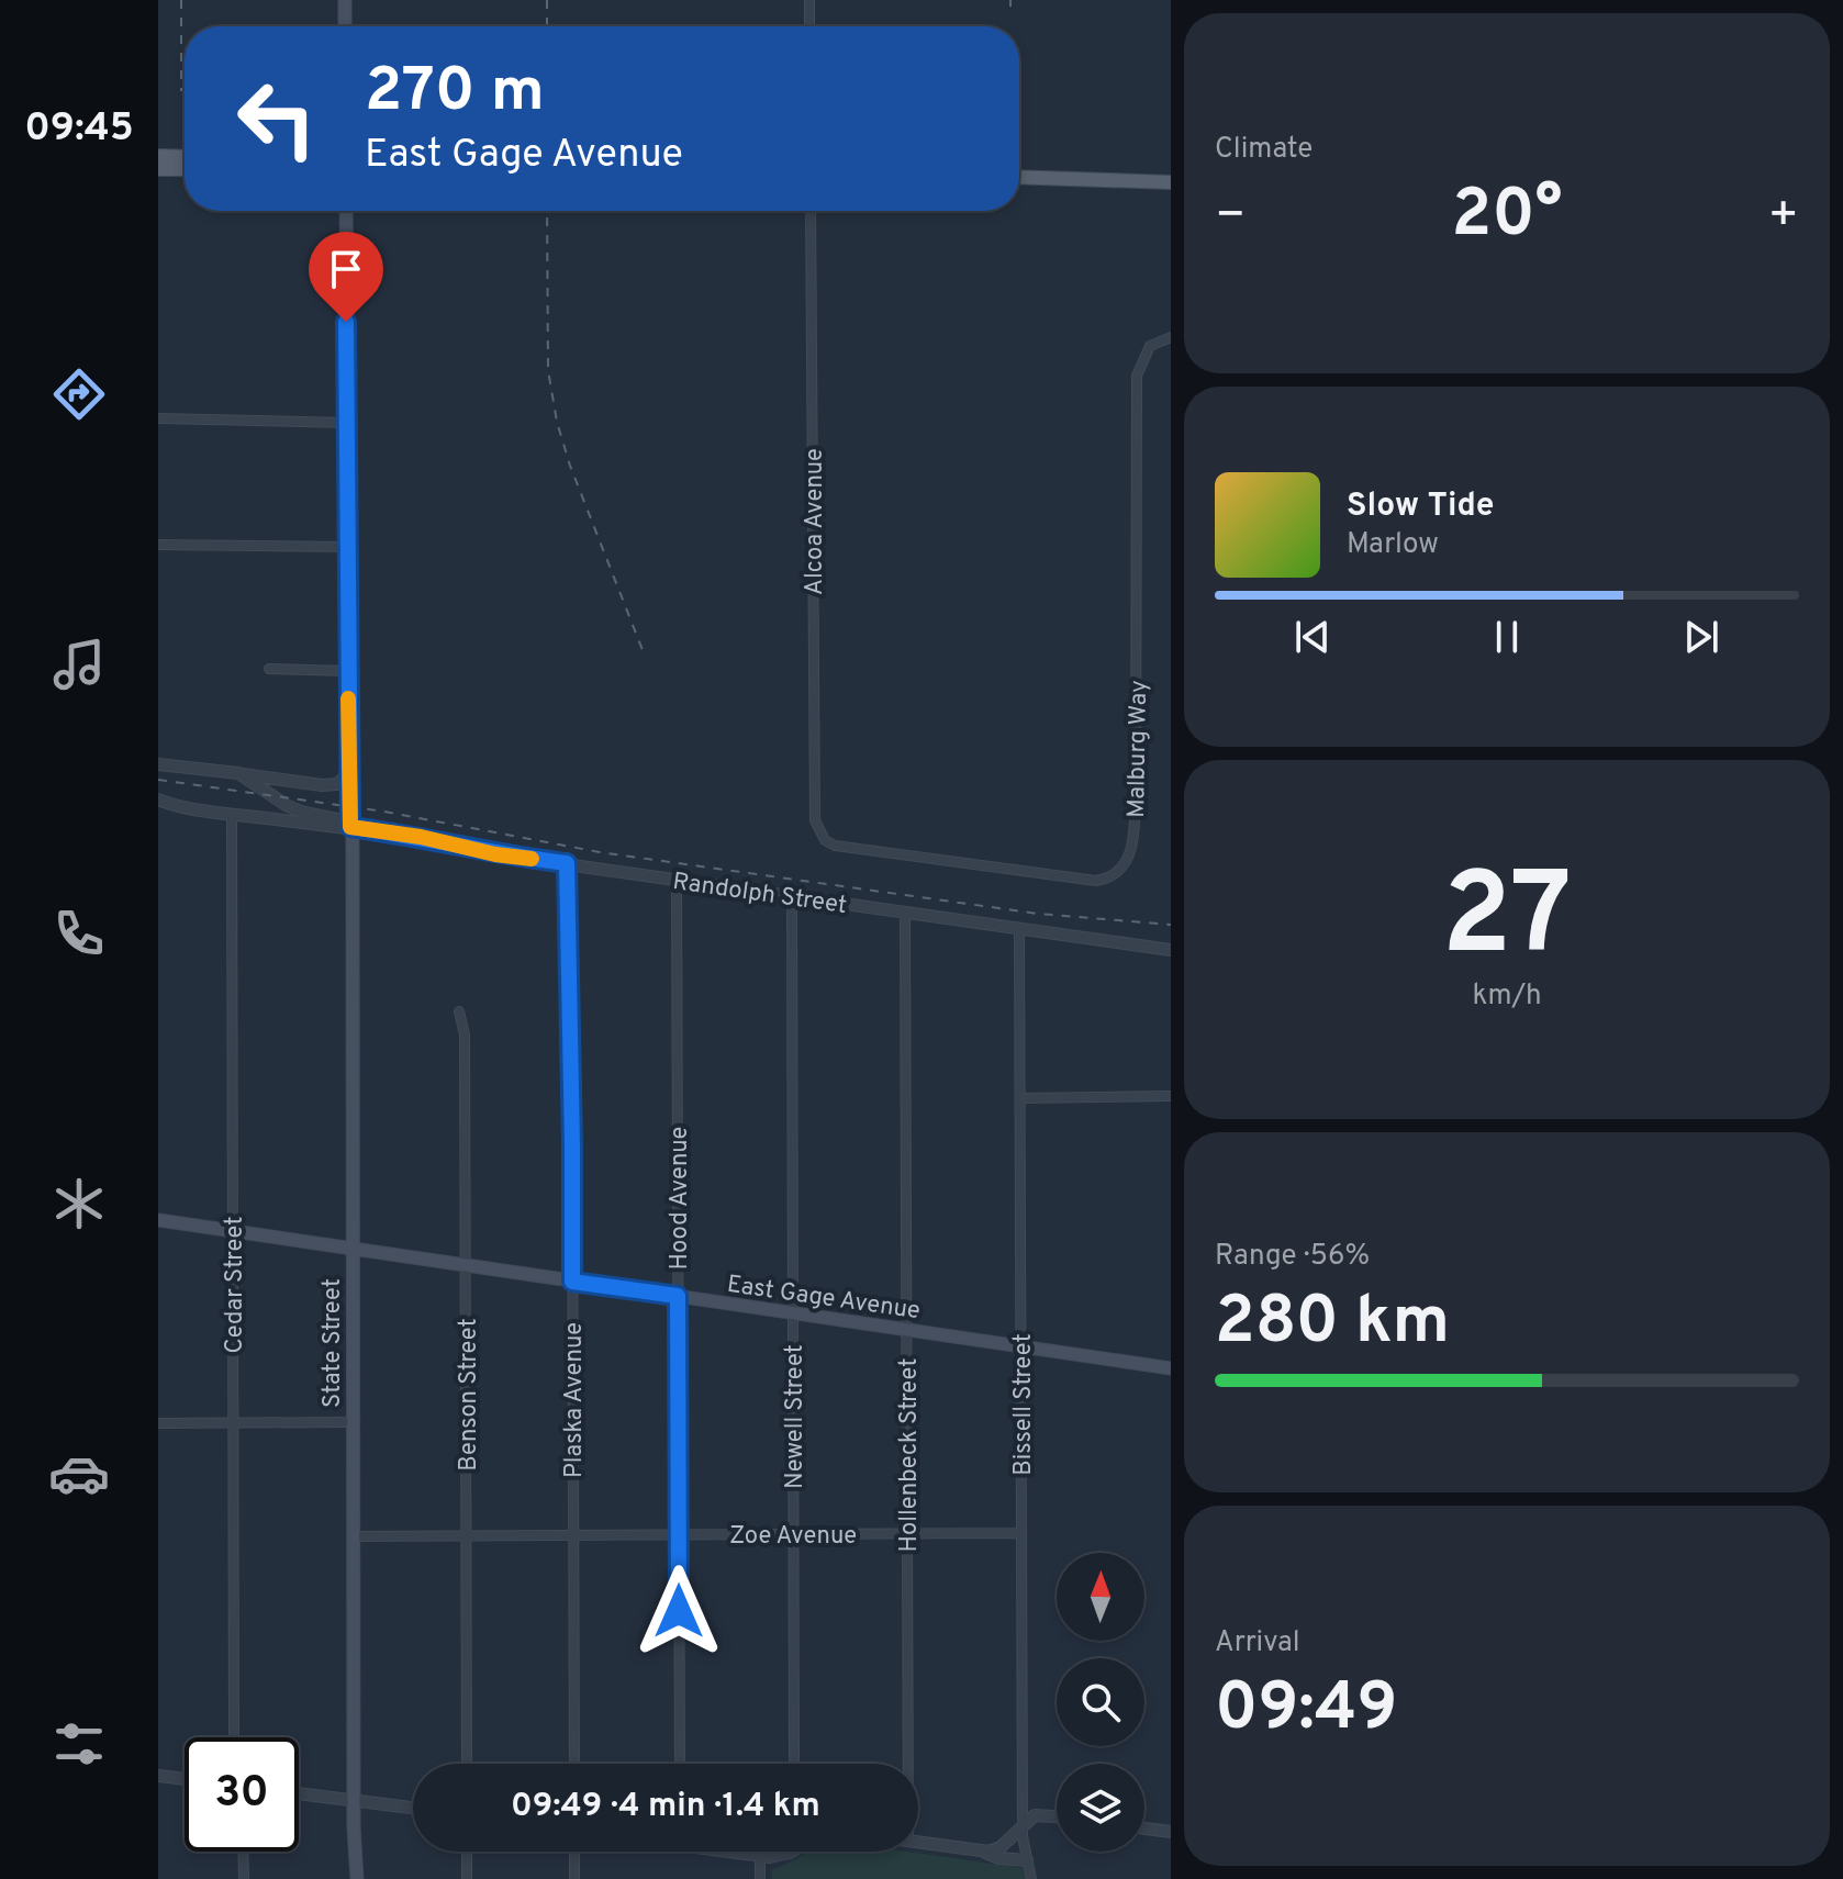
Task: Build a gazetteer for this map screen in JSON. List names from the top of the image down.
{
  "streets": {
    "main road": ["East Gage Avenue", "State Street"],
    "street": [
      "Alcoa Avenue",
      "Malburg Way",
      "Randolph Street",
      "Hood Avenue",
      "Cedar Street",
      "Benson Street",
      "Plaska Avenue",
      "Bissell Street",
      "Newell Street",
      "Hollenbeck Street",
      "Zoe Avenue"
    ]
  },
  "crossings": [
    ["Alcoa Avenue", "Malburg Way"],
    ["Randolph Street", "Hood Avenue"],
    ["Randolph Street", "Cedar Street"],
    ["Randolph Street", "State Street"],
    ["Randolph Street", "Plaska Avenue"],
    ["Randolph Street", "Bissell Street"],
    ["Randolph Street", "Newell Street"],
    ["Randolph Street", "Hollenbeck Street"],
    ["Hood Avenue", "East Gage Avenue"],
    ["Hood Avenue", "Zoe Avenue"],
    ["Cedar Street", "East Gage Avenue"],
    ["East Gage Avenue", "State Street"],
    ["East Gage Avenue", "Benson Street"],
    ["East Gage Avenue", "Plaska Avenue"],
    ["East Gage Avenue", "Bissell Street"],
    ["East Gage Avenue", "Newell Street"],
    ["East Gage Avenue", "Hollenbeck Street"],
    ["State Street", "Zoe Avenue"],
    ["Benson Street", "Zoe Avenue"],
    ["Plaska Avenue", "Zoe Avenue"],
    ["Bissell Street", "Zoe Avenue"],
    ["Newell Street", "Zoe Avenue"],
    ["Hollenbeck Street", "Zoe Avenue"]
  ],
  "north": "top",
  "page": {
    "tabs": "09:45",
    "tile": [
      "Climate",
      ["27", "km/h"],
      ["Range · 56%", "280 km"],
      ["Arrival", "09:49"]
    ],
    "turn": ["270 m", "East Gage Avenue"],
    "heat": ["−", "20°", "+"],
    "song": ["Slow Tide", "Marlow"],
    "limit": "30",
    "trip": "09:49 · 4 min · 1.4 km"
  }
}
